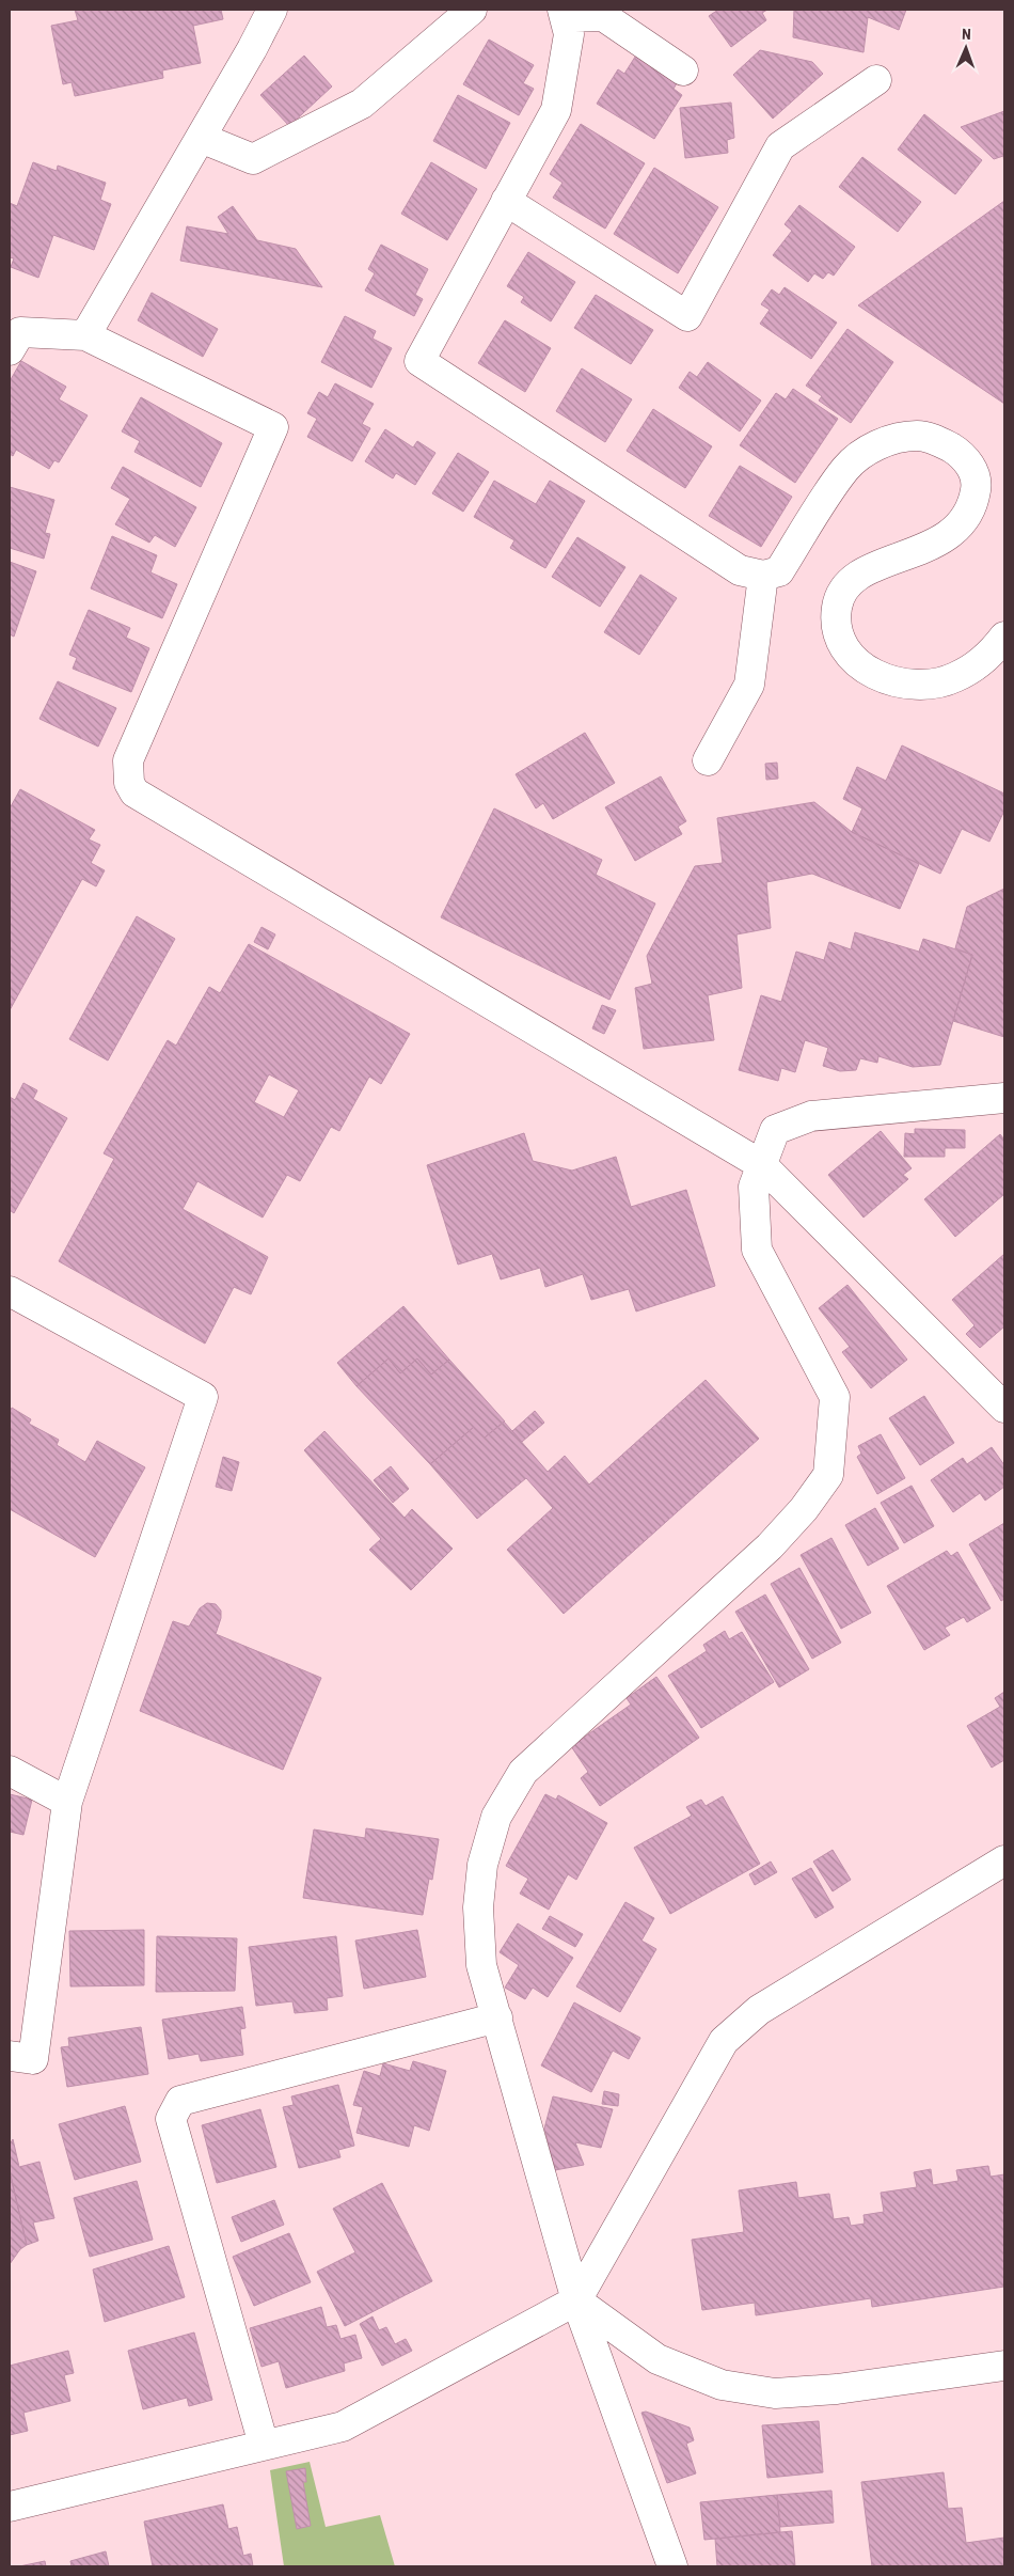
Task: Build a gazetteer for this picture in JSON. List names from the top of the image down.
{
  "north": "top"
}
